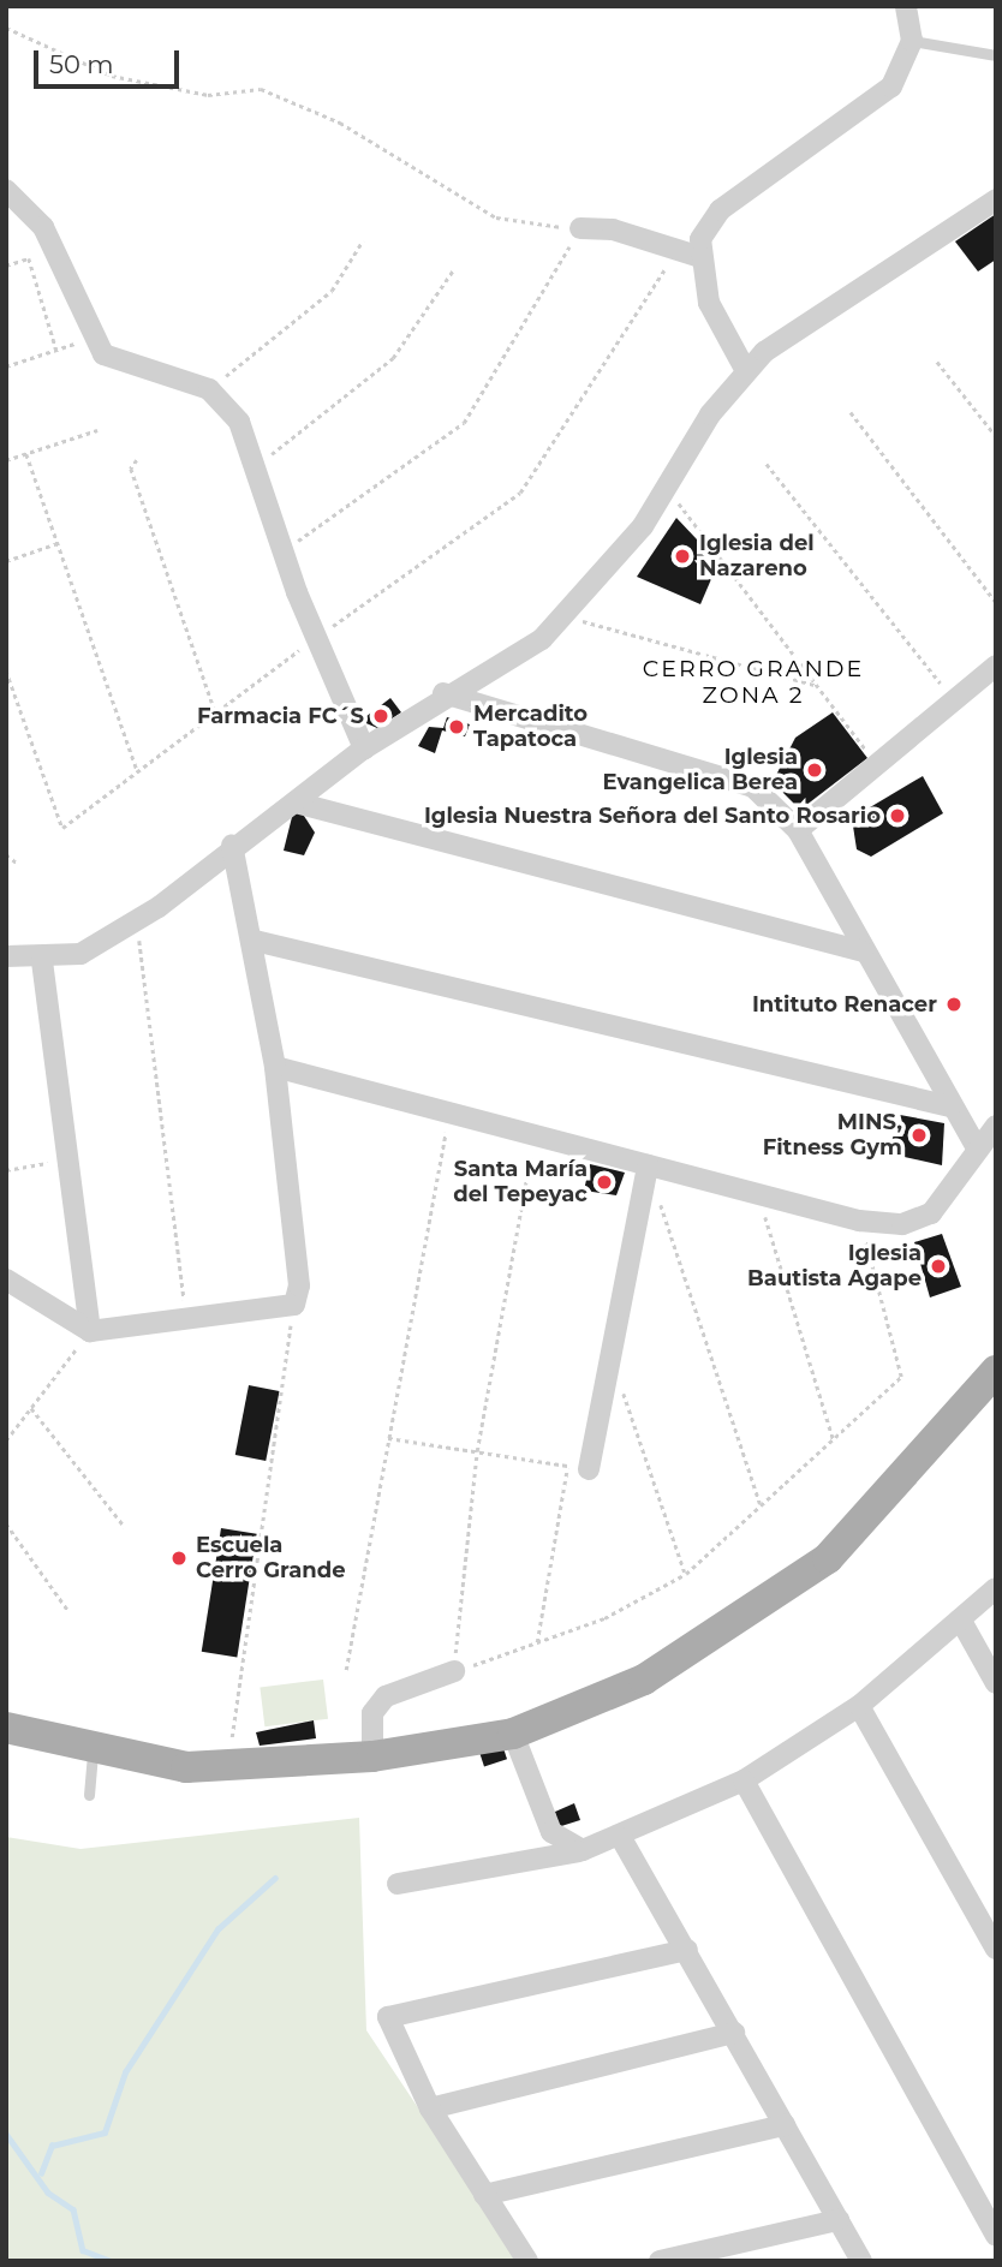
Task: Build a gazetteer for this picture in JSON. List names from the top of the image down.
{
  "districts": ["CERRO GRANDE ZONA 2"],
  "places": [
    "Iglesia del Nazareno",
    "Farmacia FC´S",
    "Mercadito Tapatoca",
    "Iglesia Evangelica Berea",
    "Iglesia Nuestra Señora del Santo Rosario",
    "Intituto Renacer",
    "MINS, Fitness Gym",
    "Santa María del Tepeyac",
    "Iglesia Bautista Agape",
    "Escuela Cerro Grande"
  ],
  "scale_bar": "50 m"
}
